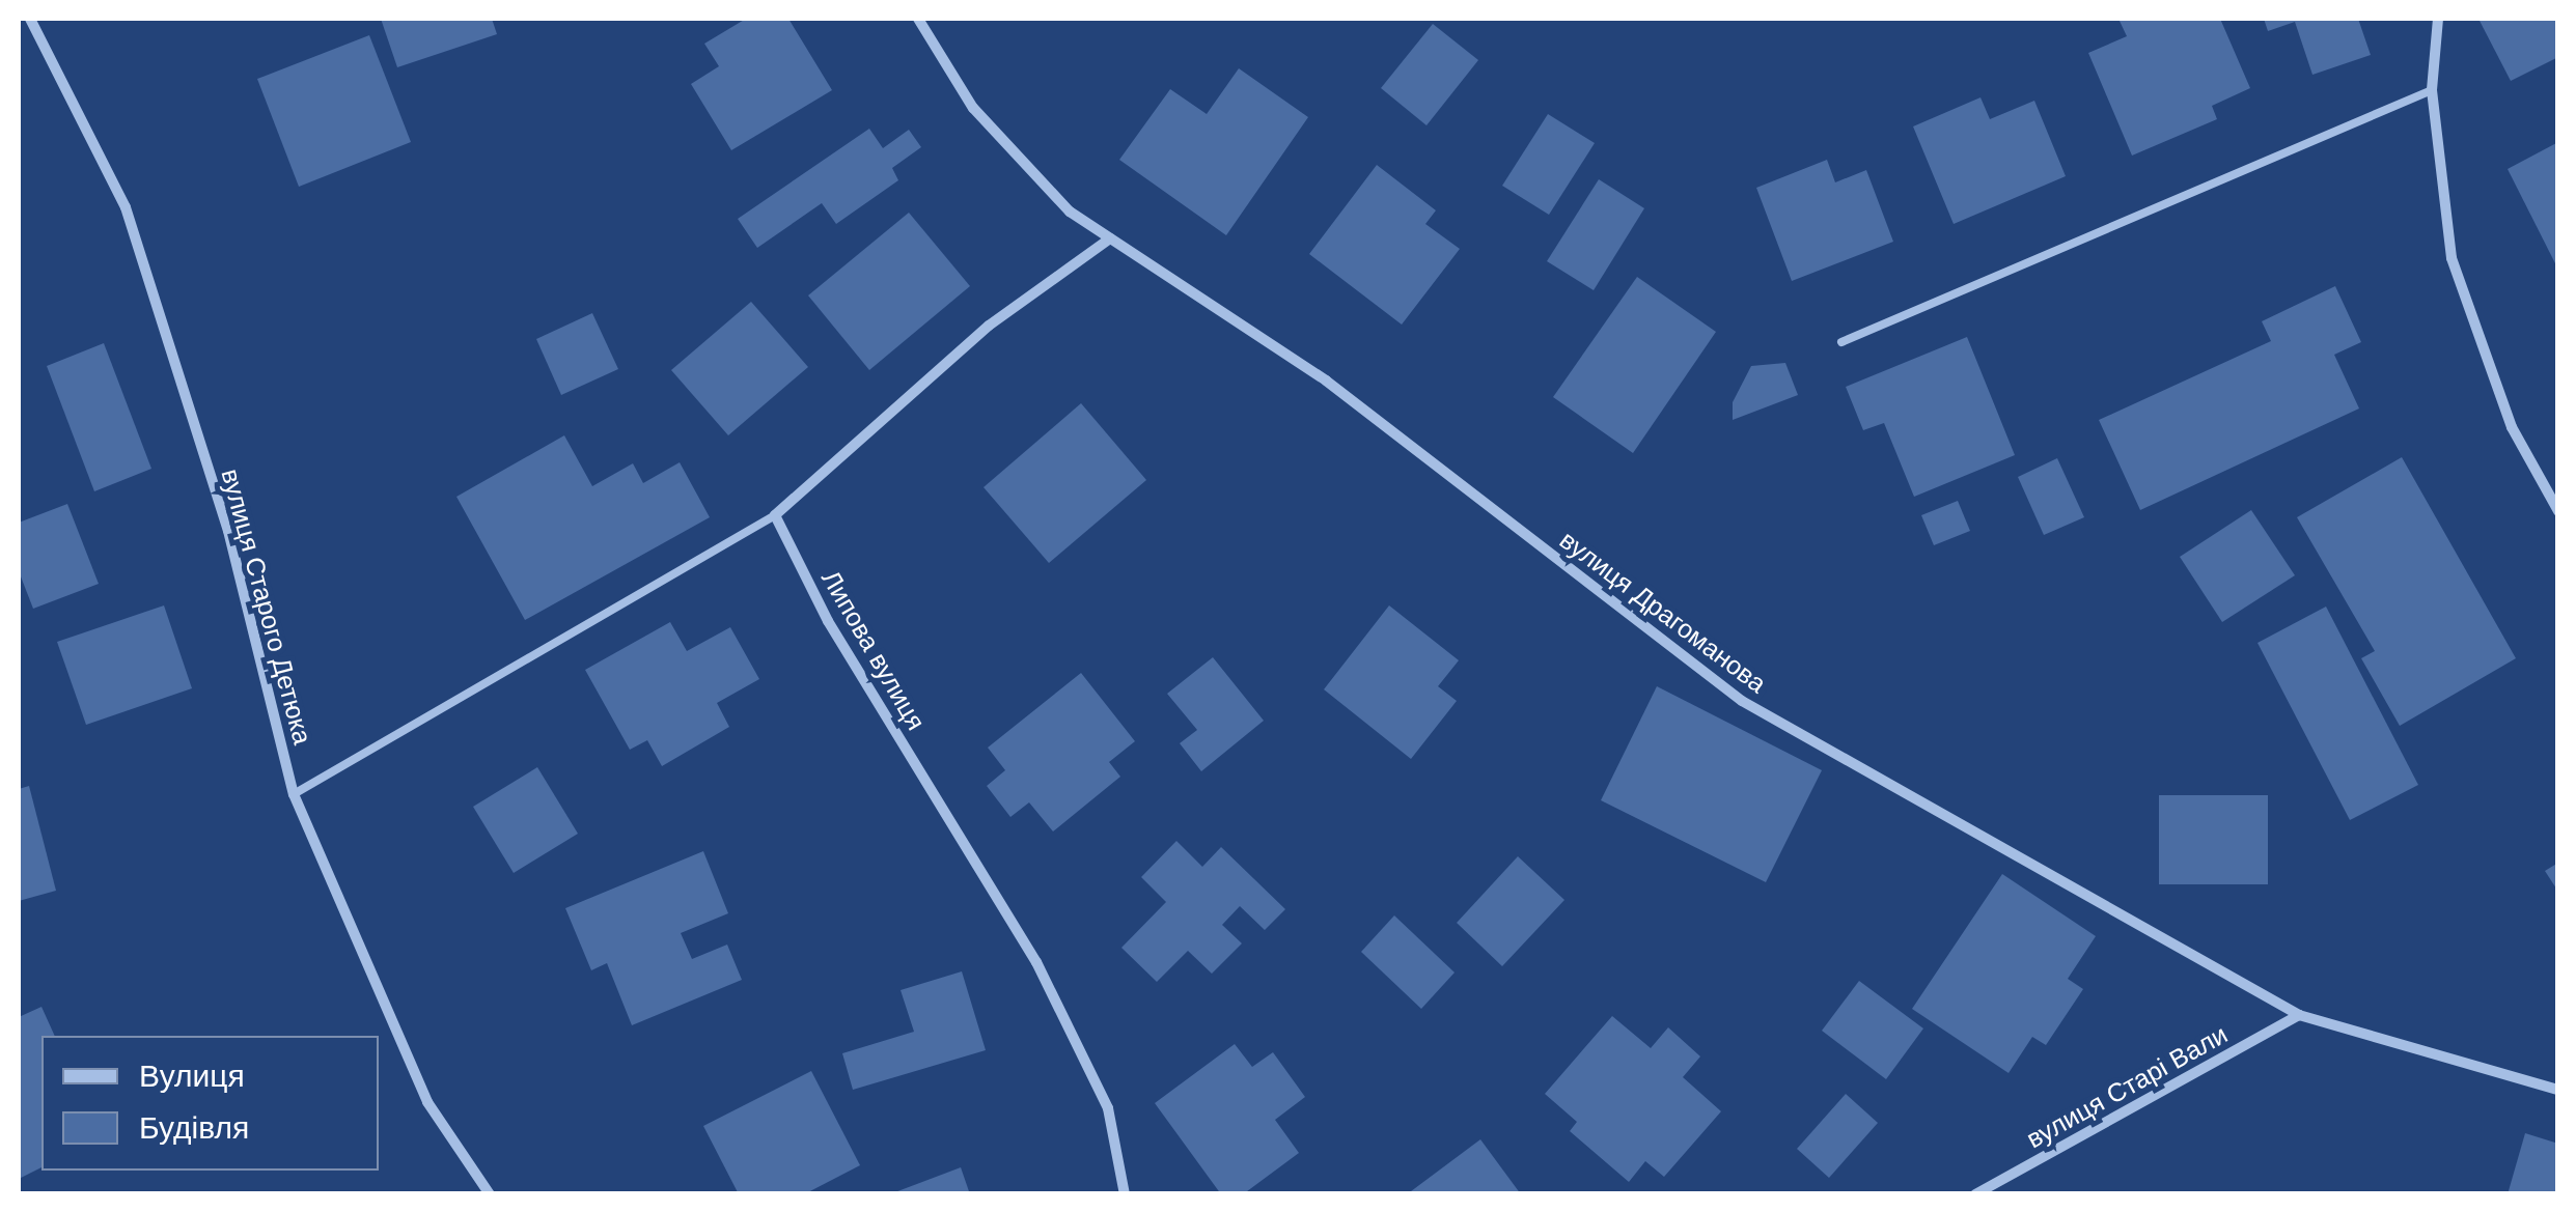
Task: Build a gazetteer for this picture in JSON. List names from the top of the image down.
{
  "streets": {
    "street": [
      "вулиця Старого Детюка",
      "вулиця Драгоманова",
      "Липова вулиця",
      "вулиця Старі Вали"
    ]
  },
  "crossings": [
    ["вулиця Драгоманова", "вулиця Старі Вали"]
  ],
  "legend": ["Вулиця", "Будівля"]
}
